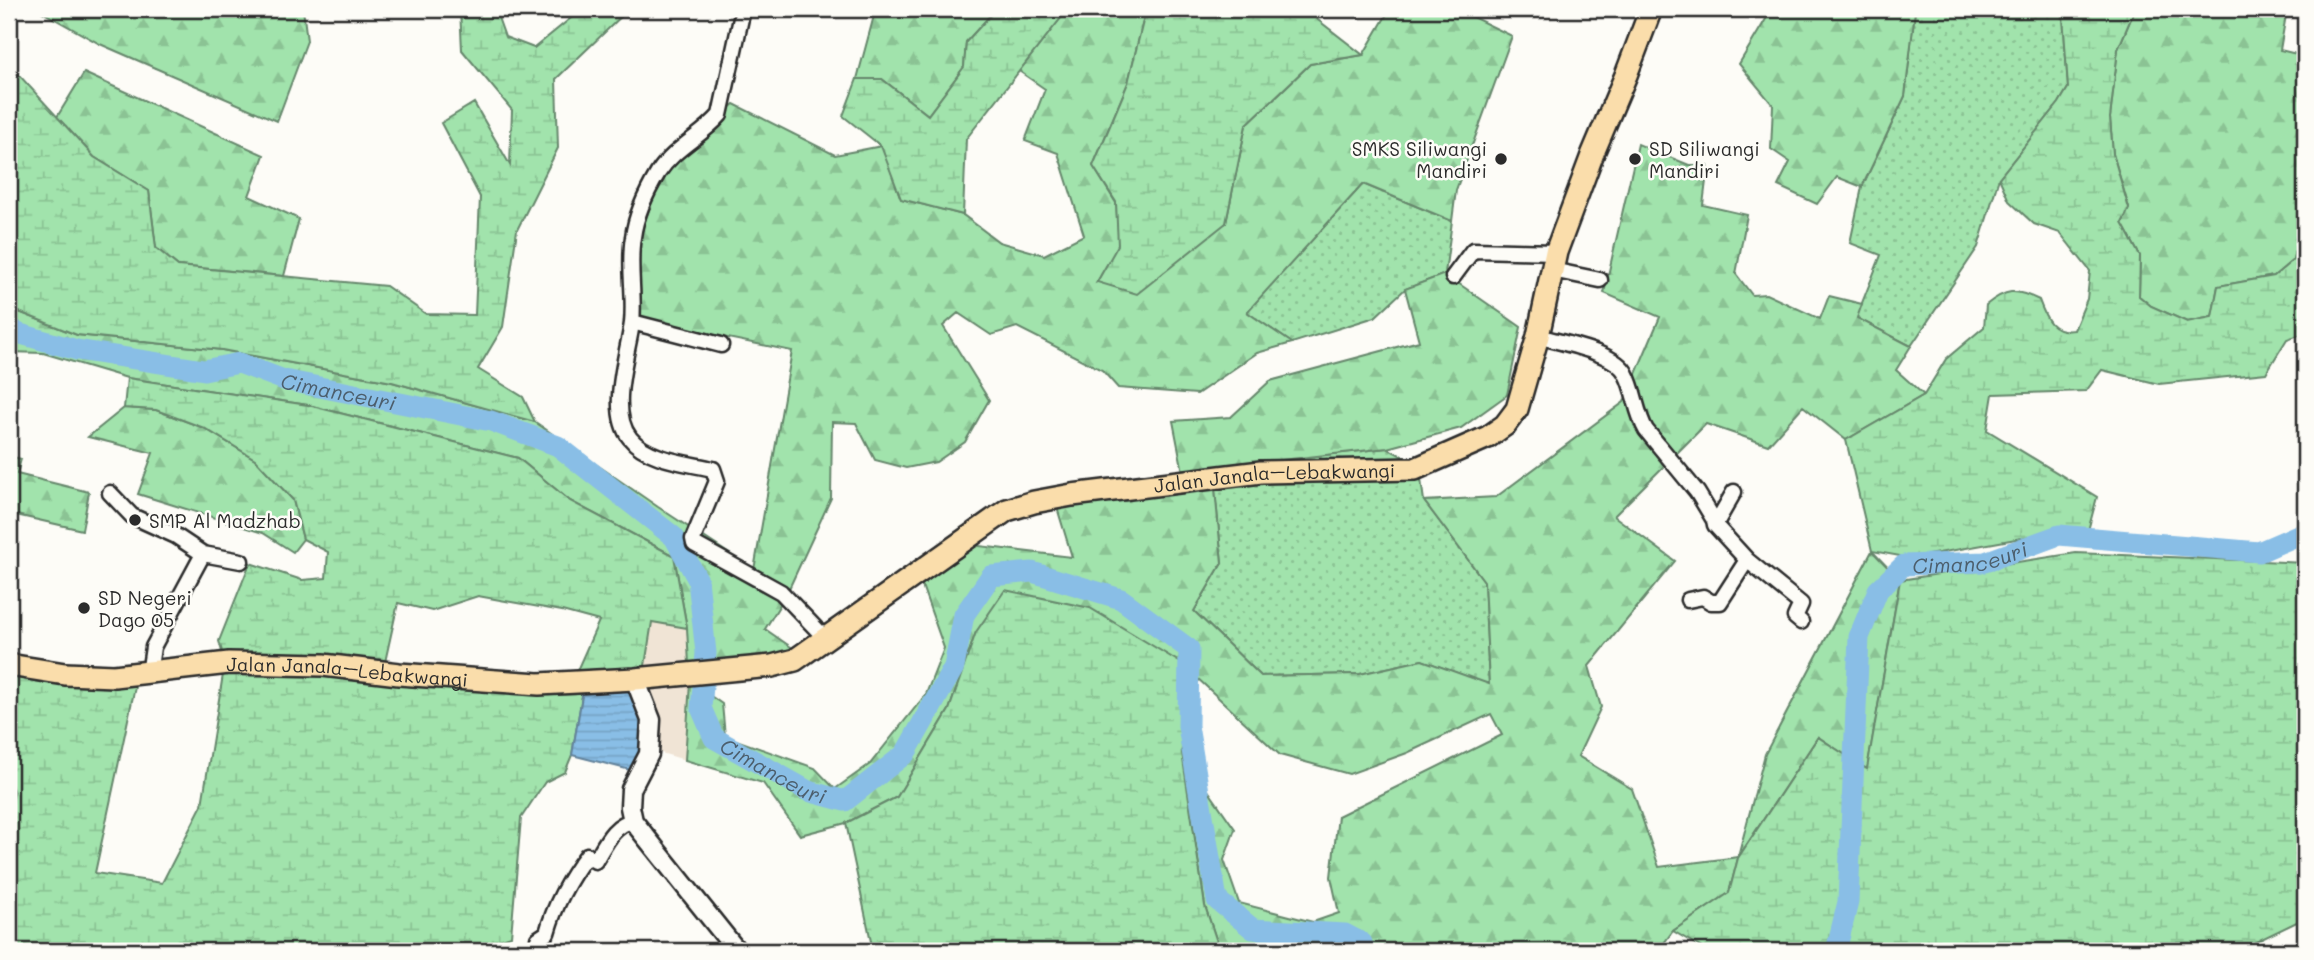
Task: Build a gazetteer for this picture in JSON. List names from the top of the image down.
{
  "streets": {
    "main road": ["Jalan Janala–Lebakwangi"]
  },
  "water": ["Cimanceuri"],
  "places": [
    "SMKS Siliwangi Mandiri",
    "SD Siliwangi Mandiri",
    "SMP Al Madzhab",
    "SD Negeri Dago 05"
  ]
}
